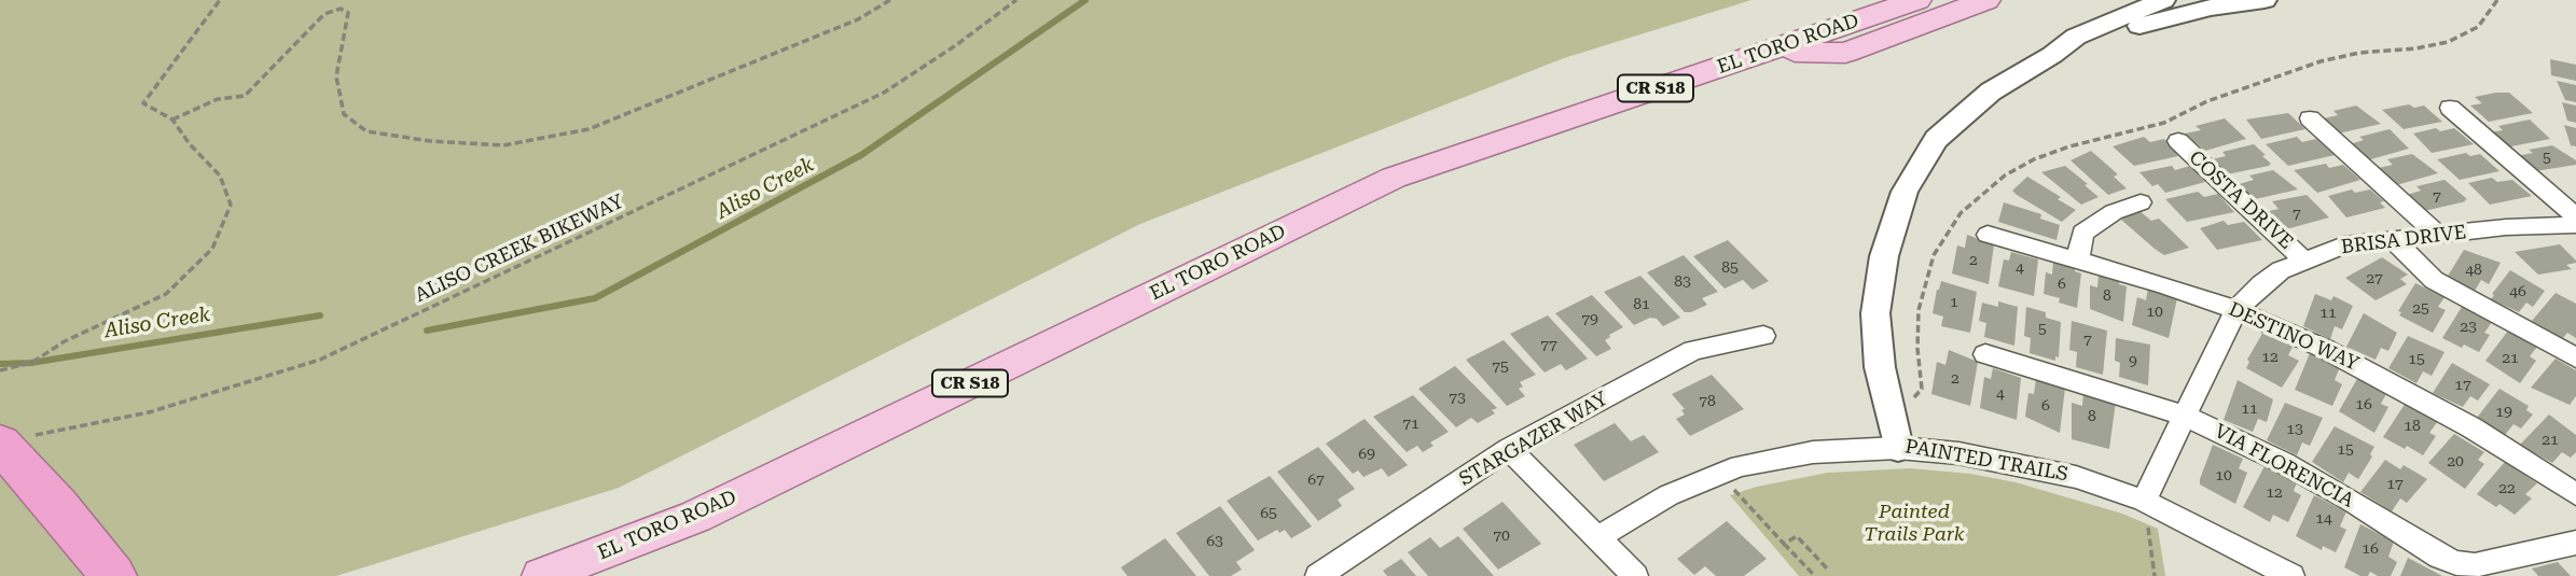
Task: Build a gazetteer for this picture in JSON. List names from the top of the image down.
{
  "streets": {
    "main road": ["EL TORO ROAD", "CR S18"],
    "street": [
      "COSTA DRIVE",
      "BRISA DRIVE",
      "DESTINO WAY",
      "STARGAZER WAY",
      "PAINTED TRAILS",
      "VIA FLORENCIA"
    ],
    "path": ["ALISO CREEK BIKEWAY"]
  },
  "crossings": [
    ["COSTA DRIVE", "BRISA DRIVE"],
    ["BRISA DRIVE", "DESTINO WAY"],
    ["BRISA DRIVE", "PAINTED TRAILS"],
    ["BRISA DRIVE", "VIA FLORENCIA"]
  ],
  "water": ["Aliso Creek"],
  "parks": ["Painted Trails Park"],
  "house_numbers": [
    "5",
    "7",
    "7",
    "2",
    "85",
    "4",
    "48",
    "27",
    "83",
    "6",
    "46",
    "8",
    "1",
    "81",
    "25",
    "10",
    "11",
    "79",
    "23",
    "5",
    "7",
    "77",
    "12",
    "21",
    "15",
    "9",
    "75",
    "2",
    "17",
    "4",
    "73",
    "78",
    "16",
    "6",
    "11",
    "19",
    "8",
    "71",
    "18",
    "13",
    "21",
    "15",
    "69",
    "20",
    "10",
    "67",
    "17",
    "22",
    "12",
    "65",
    "14",
    "70",
    "63",
    "16"
  ]
}
